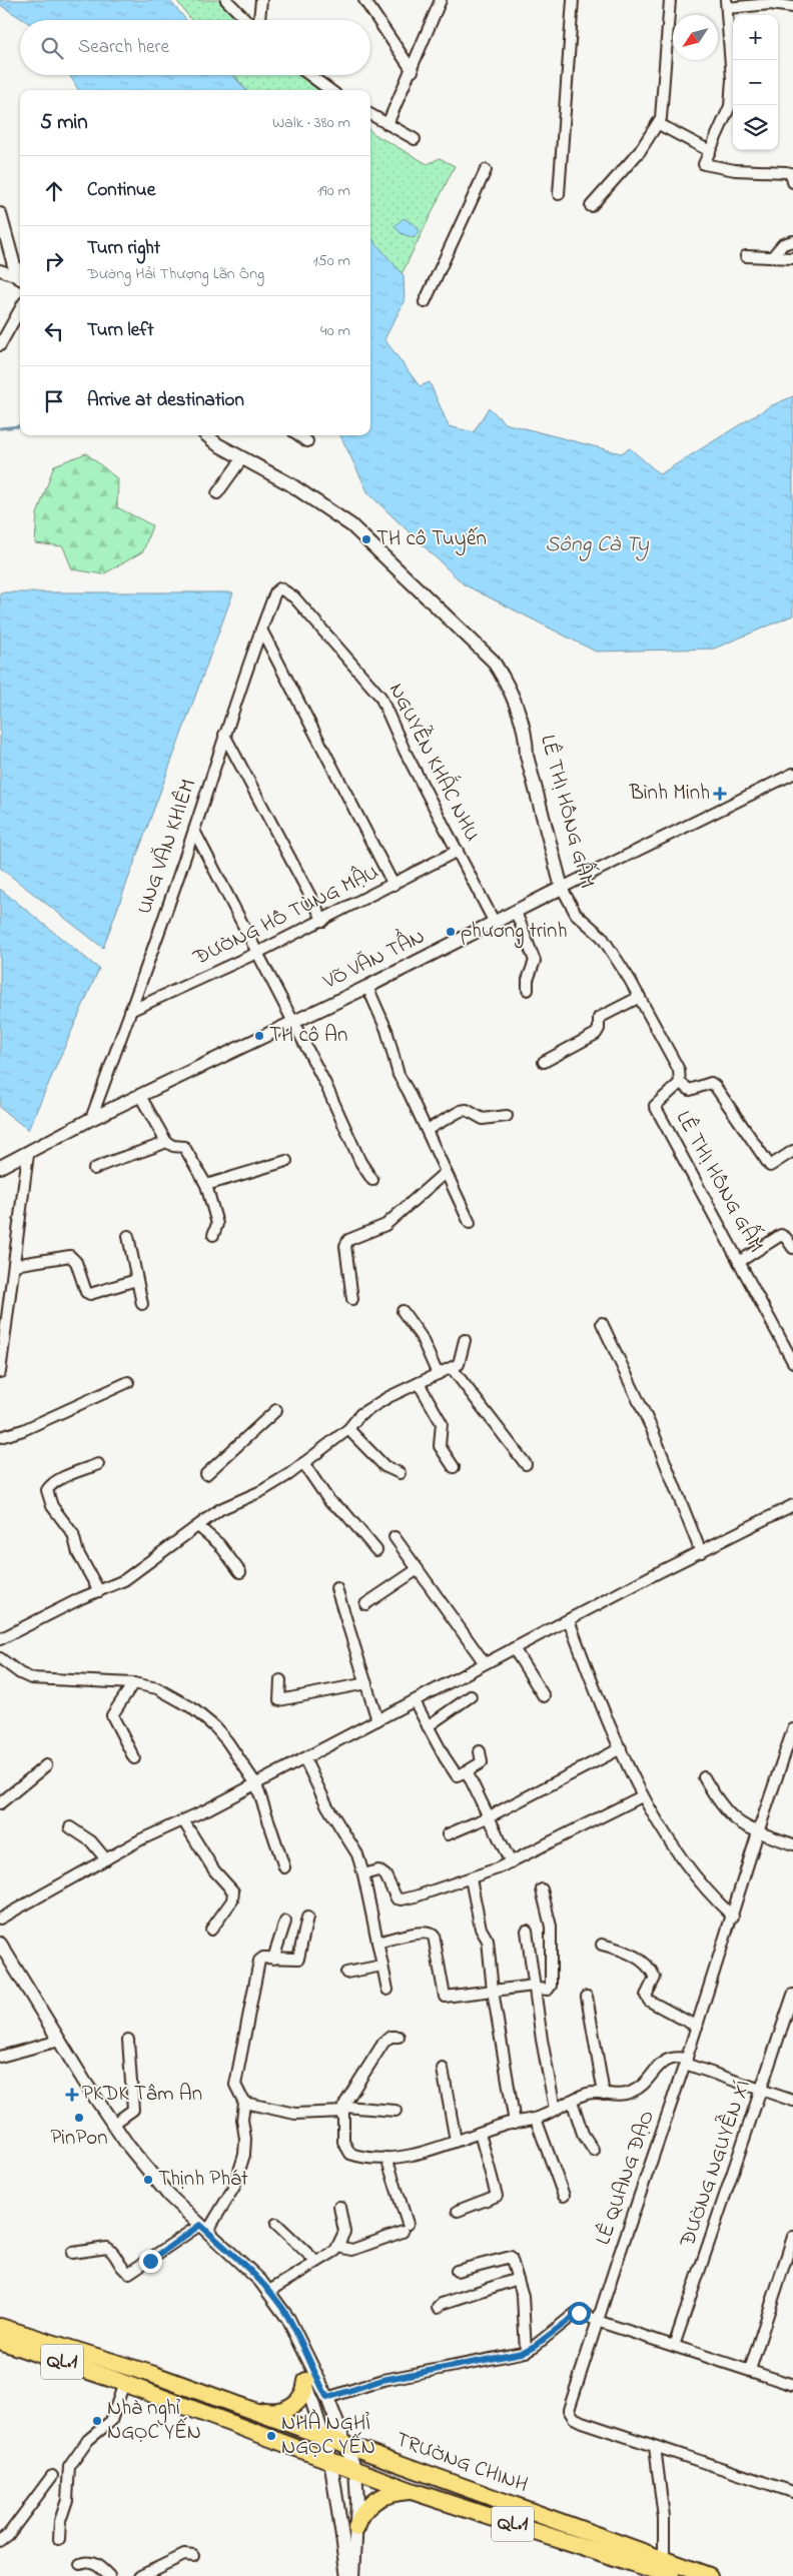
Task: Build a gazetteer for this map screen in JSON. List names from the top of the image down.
{
  "streets": {
    "highway": ["QL.1", "TRƯỜNG CHINH"],
    "street": [
      "NGUYỄN KHẮC NHU",
      "LÊ THỊ HỒNG GẤM",
      "UNG VĂN KHIÊM",
      "ĐƯỜNG HỒ TÙNG MẬU",
      "VÕ VĂN TẦN",
      "ĐƯỜNG NGUYỄN XÍ",
      "LÊ QUANG ĐẠO"
    ]
  },
  "crossings": [
    ["NGUYỄN KHẮC NHU", "UNG VĂN KHIÊM"],
    ["NGUYỄN KHẮC NHU", "ĐƯỜNG HỒ TÙNG MẬU"],
    ["NGUYỄN KHẮC NHU", "VÕ VĂN TẦN"],
    ["LÊ THỊ HỒNG GẤM", "VÕ VĂN TẦN"],
    ["UNG VĂN KHIÊM", "ĐƯỜNG HỒ TÙNG MẬU"],
    ["UNG VĂN KHIÊM", "VÕ VĂN TẦN"]
  ],
  "water": ["Sông Cà Ty"],
  "places": {
    "other": [
      "TH cô Tuyến",
      "phương trinh",
      "TH cô An",
      "PinPon",
      "Thịnh Phát",
      "Nhà nghỉ NGỌC YẾN",
      "NHÀ NGHỈ NGỌC YẾN"
    ],
    "health": ["Bình Minh", "PKDK Tâm An"]
  },
  "north": "bottom left",
  "page": {
    "map_buttons": ["+", "−"],
    "search": "Search here",
    "heading": ["5 min", "Walk · 380 m"],
    "list": [
      ["Continue", "190 m"],
      ["Turn right", "Đường Hải Thượng Lãn Ông", "150 m"],
      ["Turn left", "40 m"],
      "Arrive at destination"
    ]
  }
}
